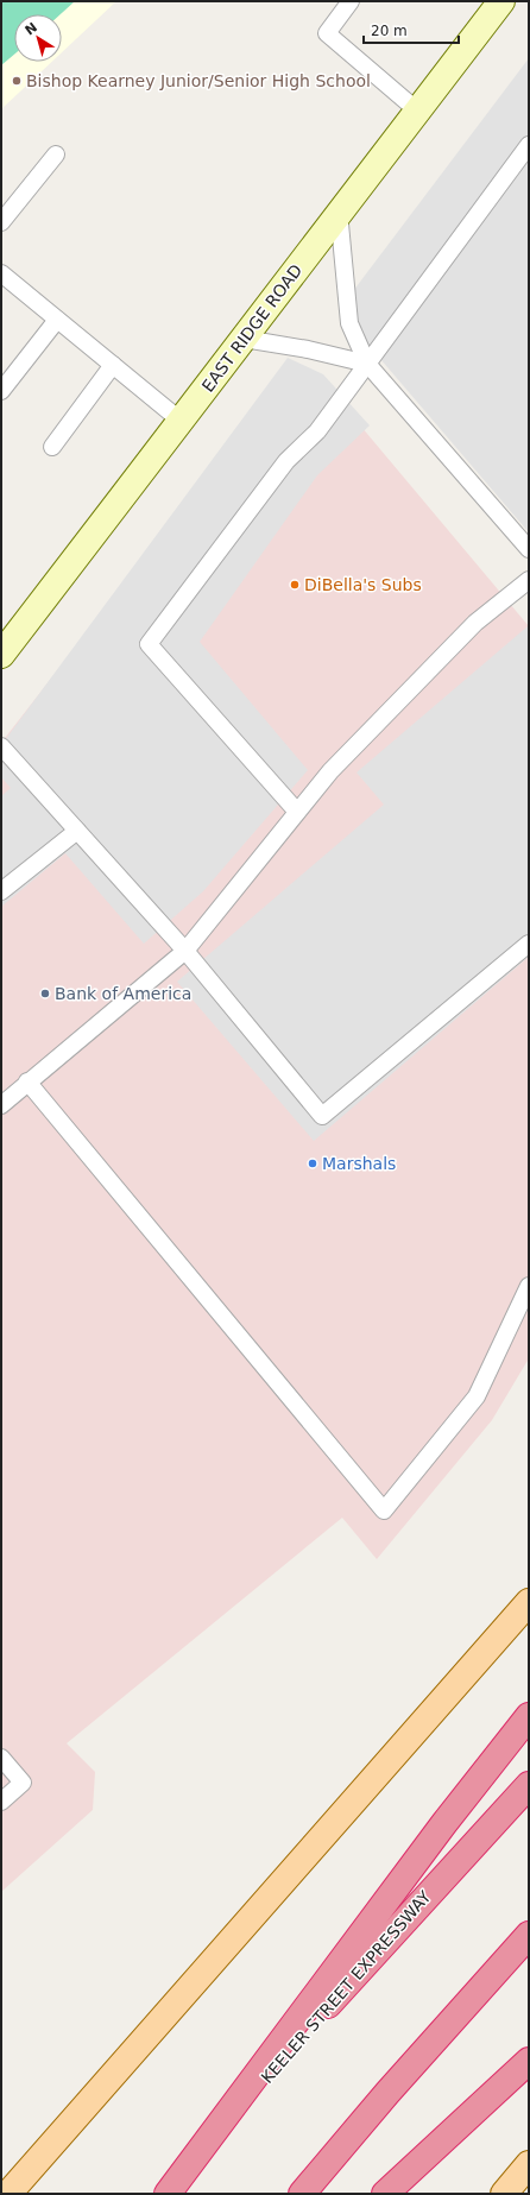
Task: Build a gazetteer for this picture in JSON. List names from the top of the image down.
{
  "streets": {
    "highway": ["KEELER STREET EXPRESSWAY"],
    "main road": ["EAST RIDGE ROAD"]
  },
  "places": [
    "Bishop Kearney Junior/Senior High School",
    "DiBella's Subs",
    "Bank of America",
    "Marshals"
  ],
  "scale_bar": "20 m",
  "north": "top left"
}
